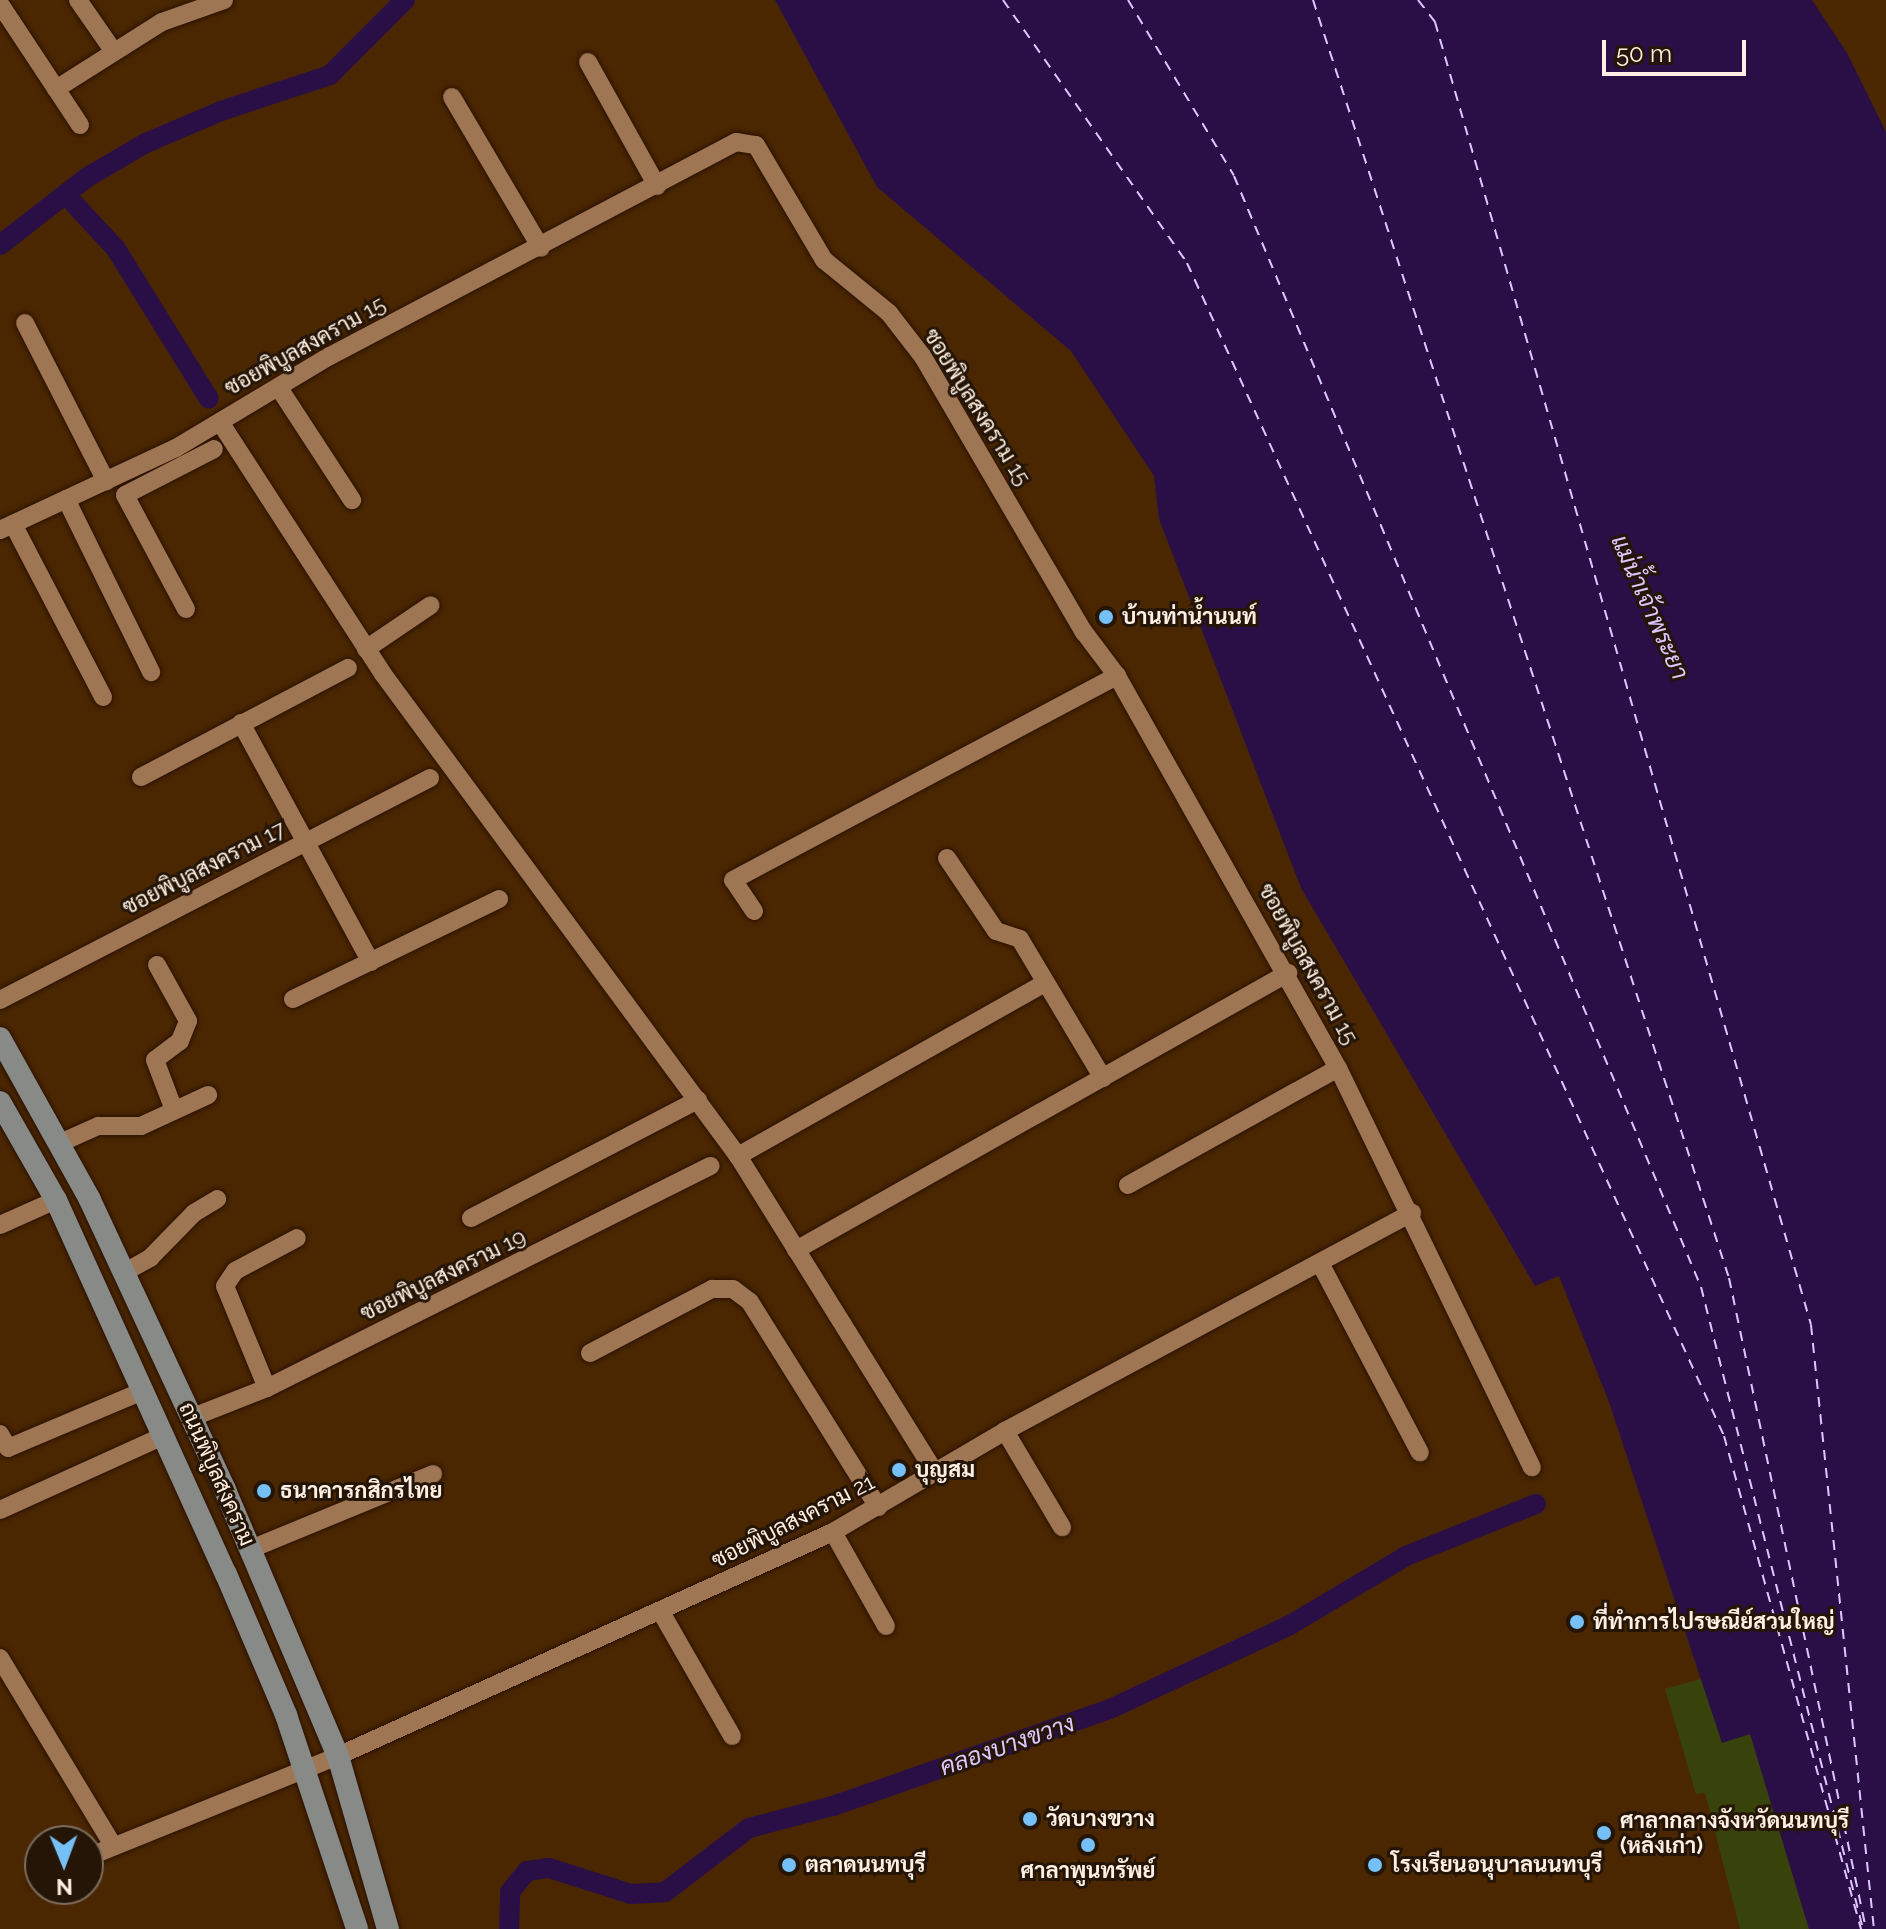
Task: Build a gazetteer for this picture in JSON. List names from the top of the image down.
{
  "streets": {
    "main road": ["ถนนพิบูลสงคราม"],
    "street": [
      "ซอยพิบูลสงคราม 15",
      "ซอยพิบูลสงคราม 17",
      "ซอยพิบูลสงคราม 19",
      "ซอยพิบูลสงคราม 21"
    ]
  },
  "crossings": [
    ["ซอยพิบูลสงคราม 15", "ซอยพิบูลสงคราม 21"],
    ["ซอยพิบูลสงคราม 19", "ถนนพิบูลสงคราม"],
    ["ถนนพิบูลสงคราม", "ซอยพิบูลสงคราม 21"]
  ],
  "water": ["แม่น้ำเจ้าพระยา", "คลองบางขวาง"],
  "places": [
    "บ้านท่าน้ำนนท์",
    "บุญสม",
    "ธนาคารกสิกรไทย",
    "ที่ทำการไปรษณีย์สวนใหญ่",
    "วัดบางขวาง",
    "ศาลากลางจังหวัดนนทบุรี (หลังเก่า)",
    "ศาลาพูนทรัพย์",
    "ตลาดนนทบุรี",
    "โรงเรียนอนุบาลนนทบุรี"
  ],
  "scale_bar": "50 m",
  "north": "bottom"
}
